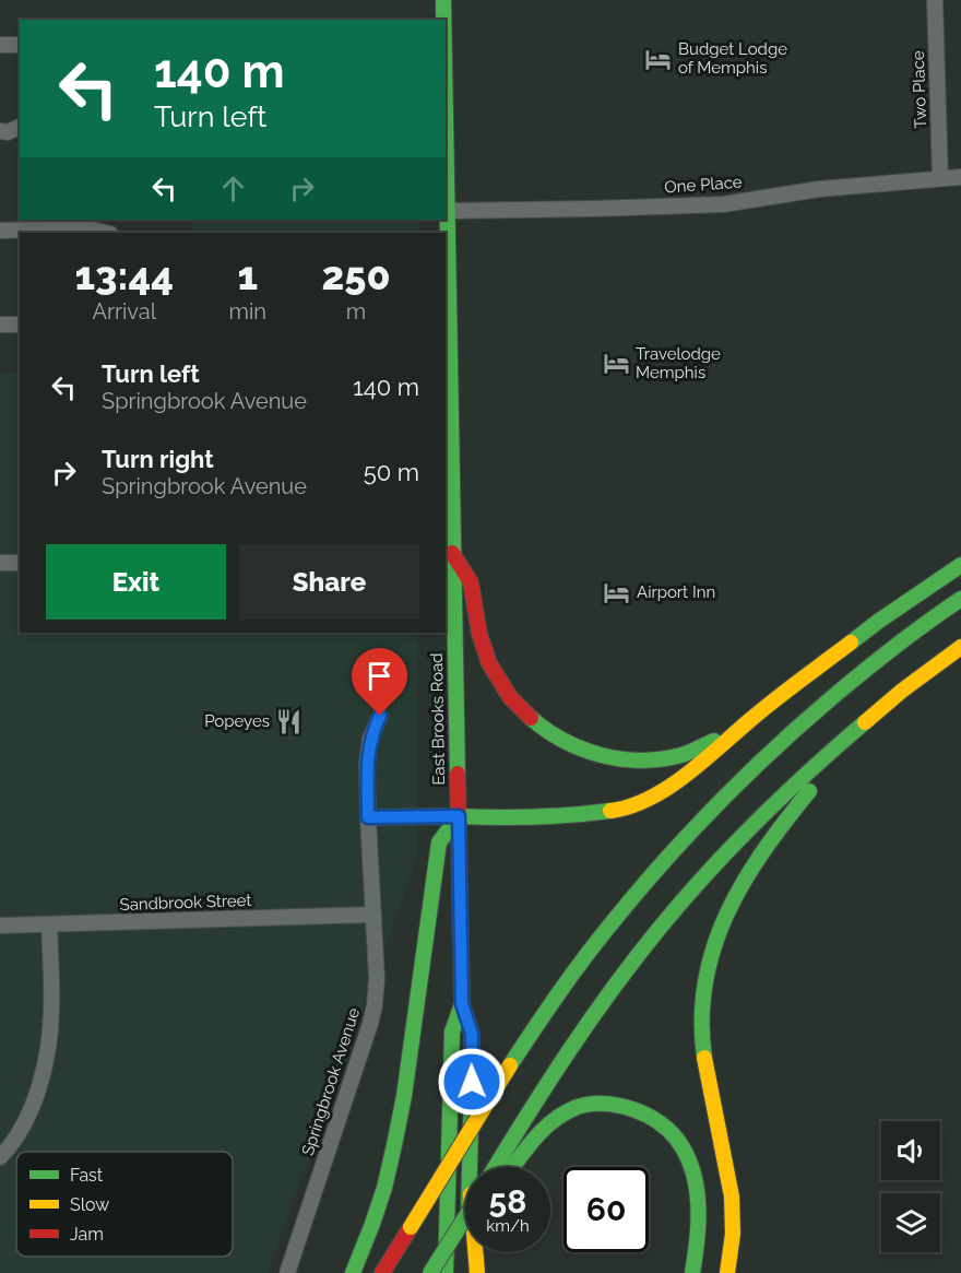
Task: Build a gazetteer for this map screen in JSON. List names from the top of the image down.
{
  "streets": {
    "main road": ["East Brooks Road"],
    "street": [
      "Two Place",
      "One Place",
      "Sandbrook Street",
      "Springbrook Avenue"
    ]
  },
  "crossings": [
    ["Two Place", "One Place"],
    ["One Place", "East Brooks Road"],
    ["Sandbrook Street", "Springbrook Avenue"]
  ],
  "places": {
    "hotel": ["Budget Lodge of Memphis", "Travelodge Memphis", "Airport Inn"],
    "restaurant": ["Popeyes"]
  },
  "legend": ["Fast", "Slow", "Jam"],
  "page": {
    "turn": ["140 m", "Turn left"],
    "eta": [
      "13:44",
      "Arrival",
      "1",
      "min",
      "250",
      "m"
    ],
    "list": [
      {
        "name": "Turn left",
        "note": "Springbrook Avenue",
        "value": "140 m"
      },
      {
        "name": "Turn right",
        "note": "Springbrook Avenue",
        "value": "50 m"
      }
    ],
    "buttons": ["Exit", "Share"],
    "speed": "58 km/h",
    "limit": "60"
  }
}
